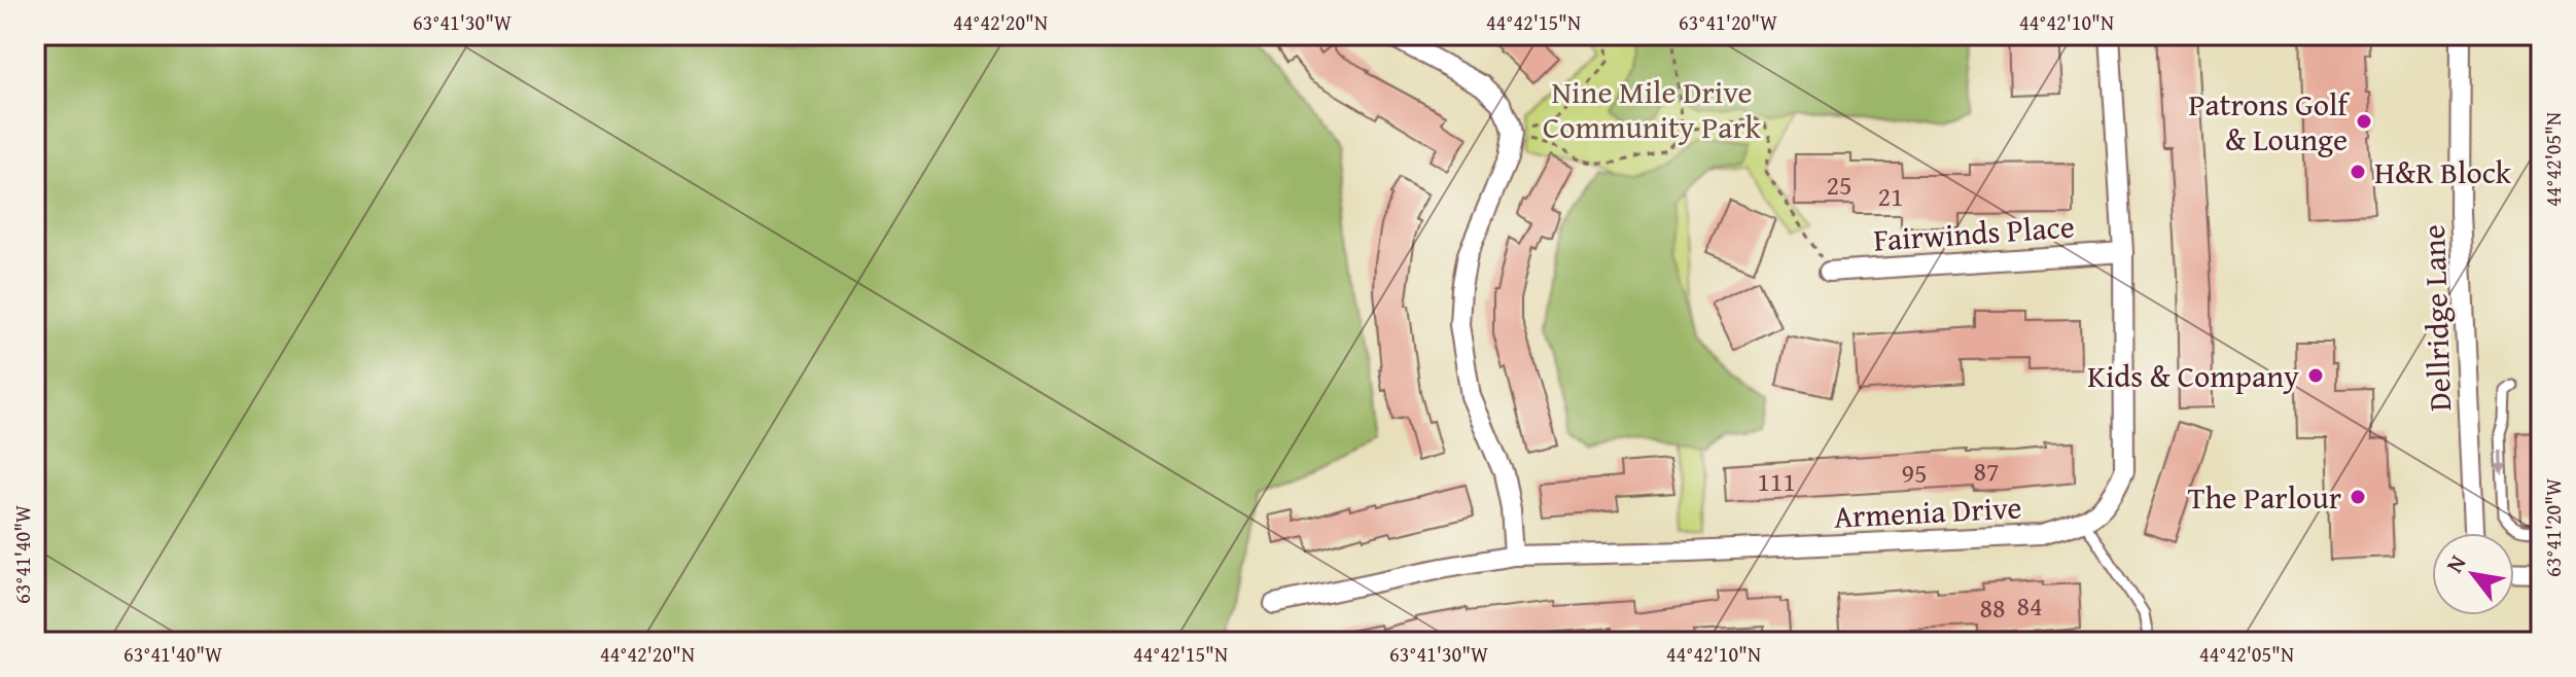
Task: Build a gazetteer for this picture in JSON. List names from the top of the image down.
{
  "streets": {
    "street": ["Fairwinds Place", "Dellridge Lane", "Armenia Drive"]
  },
  "crossings": [
    ["Fairwinds Place", "Armenia Drive"]
  ],
  "parks": ["Nine Mile Drive Community Park"],
  "places": [
    "Patrons Golf & Lounge",
    "H&R Block",
    "Kids & Company",
    "The Parlour"
  ],
  "house_numbers": [
    "25",
    "21",
    "87",
    "95",
    "111",
    "84",
    "88"
  ],
  "north": "top left",
  "coordinates": [
    "63°41'30\"W",
    "44°42'20\"N",
    "44°42'15\"N",
    "63°41'20\"W",
    "44°42'10\"N",
    "44°42'05\"N",
    "63°41'40\"W"
  ]
}
